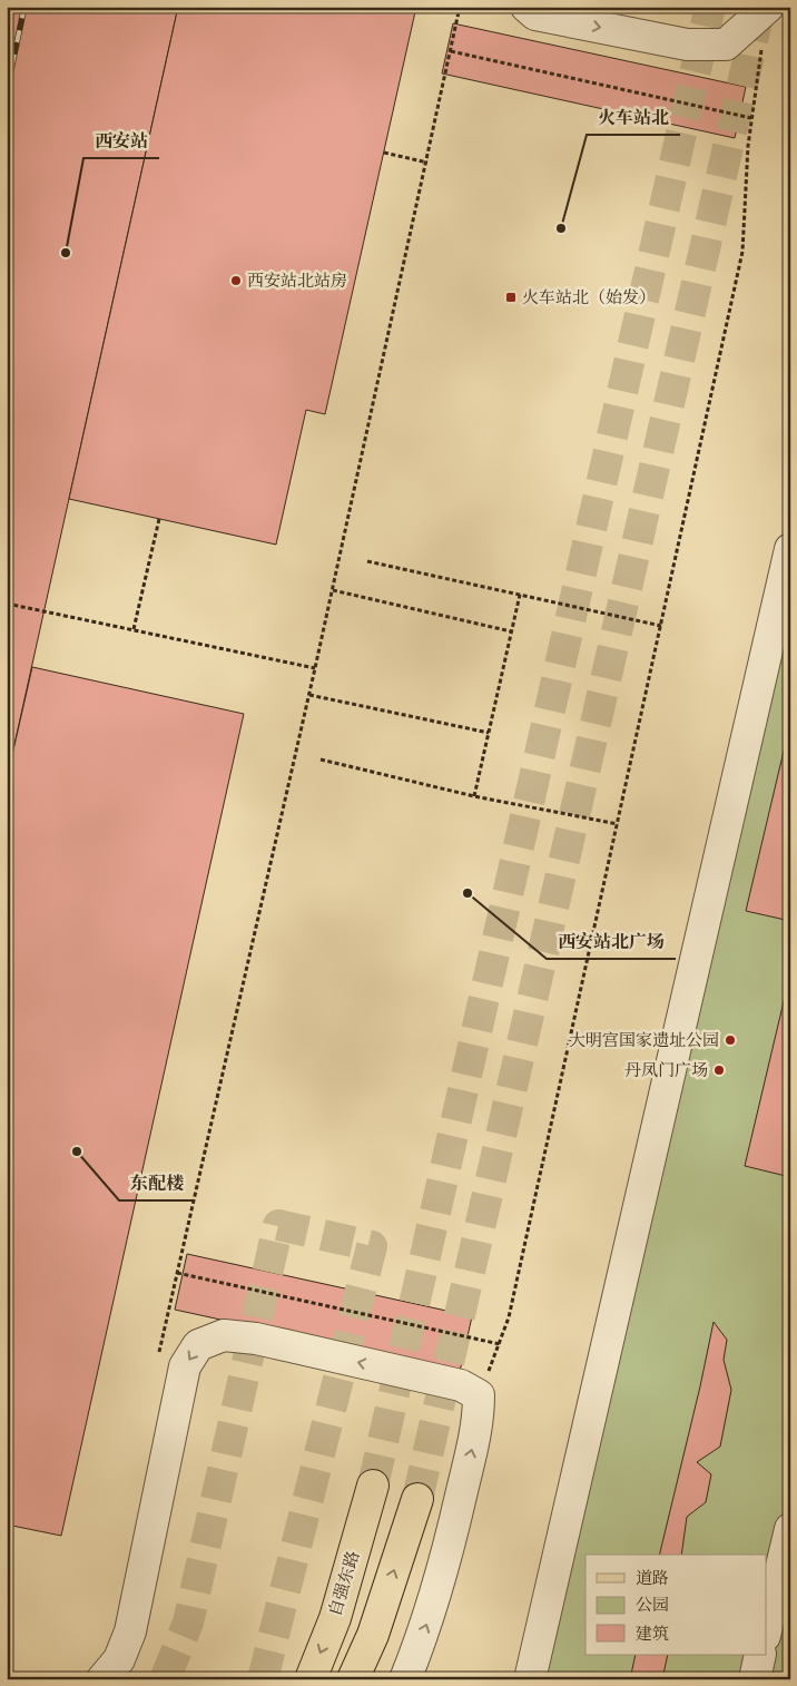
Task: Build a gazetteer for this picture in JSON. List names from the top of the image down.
{
  "streets": {
    "main road": ["自强东路"]
  },
  "places": {
    "other": [
      "火车站北",
      "西安站",
      "西安站北站房",
      "西安站北广场",
      "大明宫国家遗址公园",
      "丹凤门广场",
      "东配楼"
    ],
    "transit": ["火车站北（始发）"]
  },
  "legend": ["道路", "公园", "建筑"]
}
